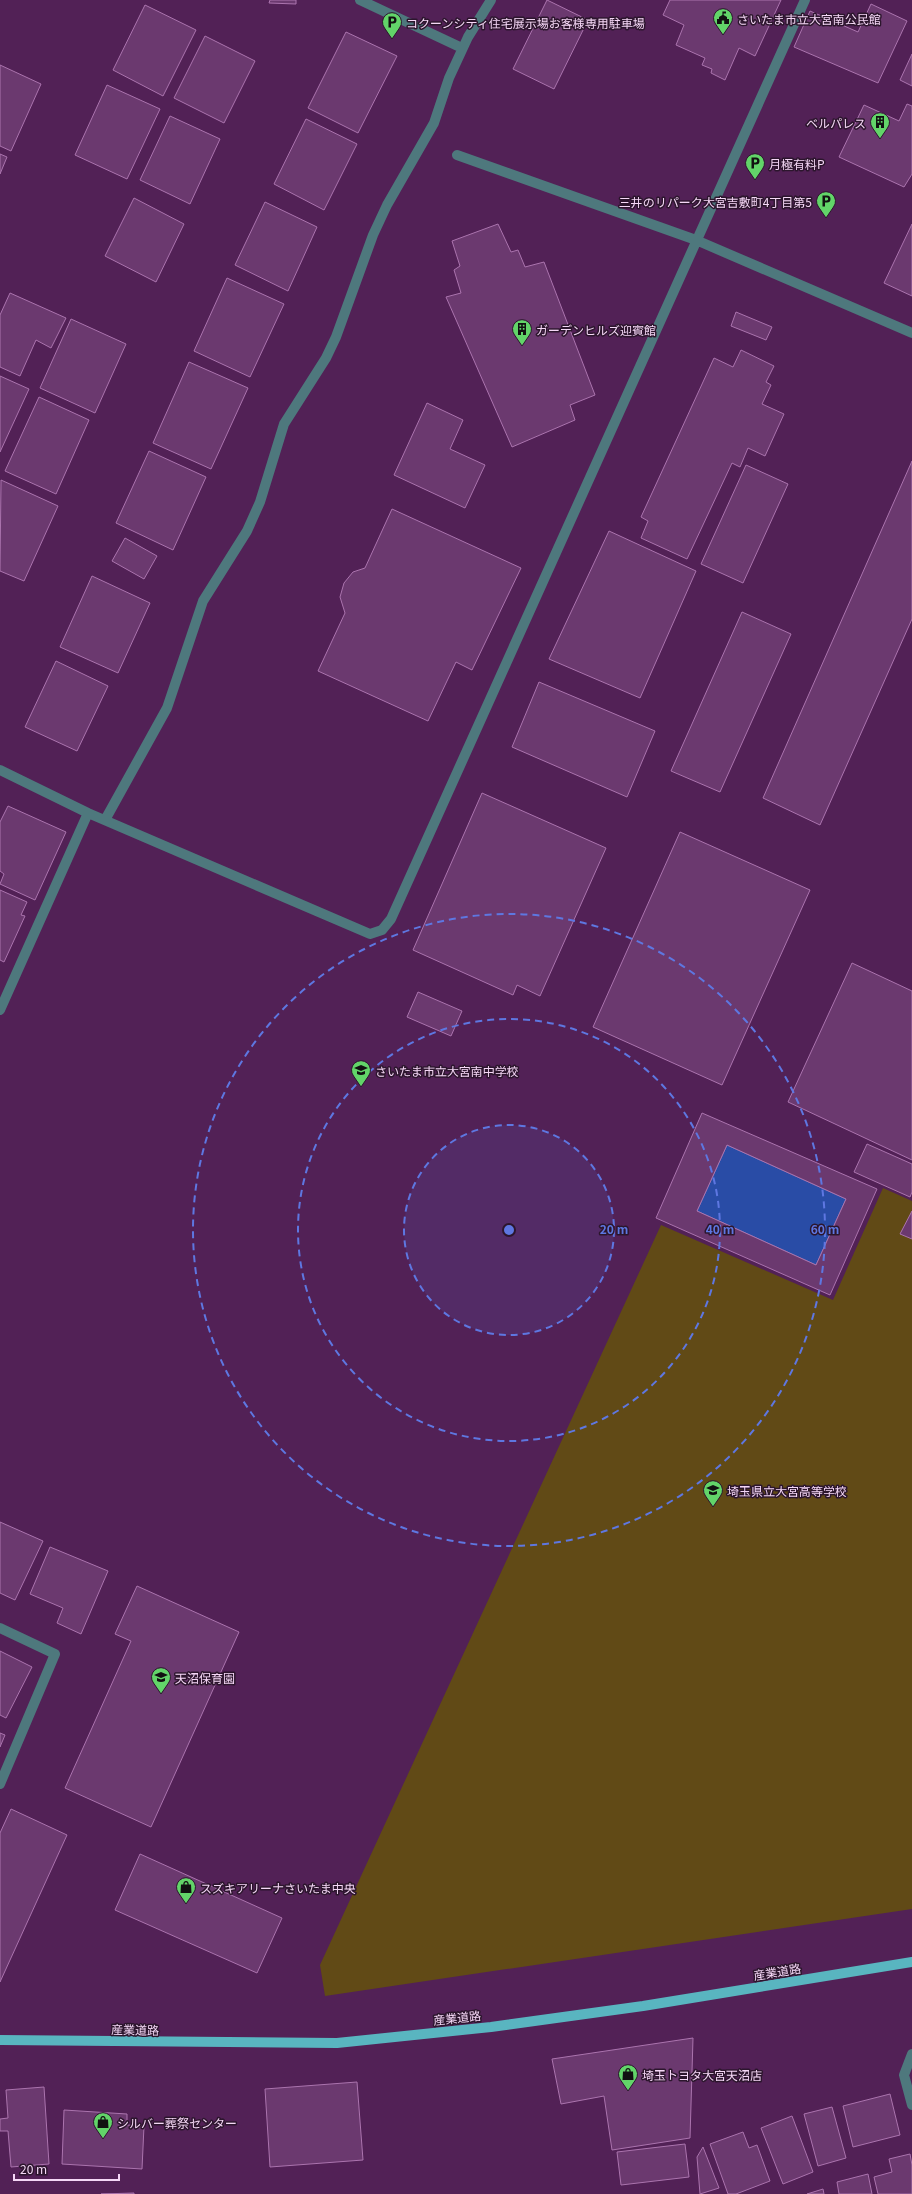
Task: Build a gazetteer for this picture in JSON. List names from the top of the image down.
{
  "streets": {
    "main road": ["産業道路"]
  },
  "places": {
    "public building": ["さいたま市立大宮南公民館"],
    "parking": ["コクーンシティ住宅展示場お客様専用駐車場", "月極有料P", "三井のリパーク大宮吉敷町4丁目第5"],
    "building": ["ベルパレス", "ガーデンヒルズ迎賓館"],
    "school or university": ["さいたま市立大宮南中学校", "埼玉県立大宮高等学校", "天沼保育園"],
    "shop": ["スズキアリーナさいたま中央", "埼玉トヨタ大宮天沼店", "シルバー葬祭センター"]
  },
  "scale_bar": "20 m",
  "rings": ["20 m", "40 m", "60 m"]
}
